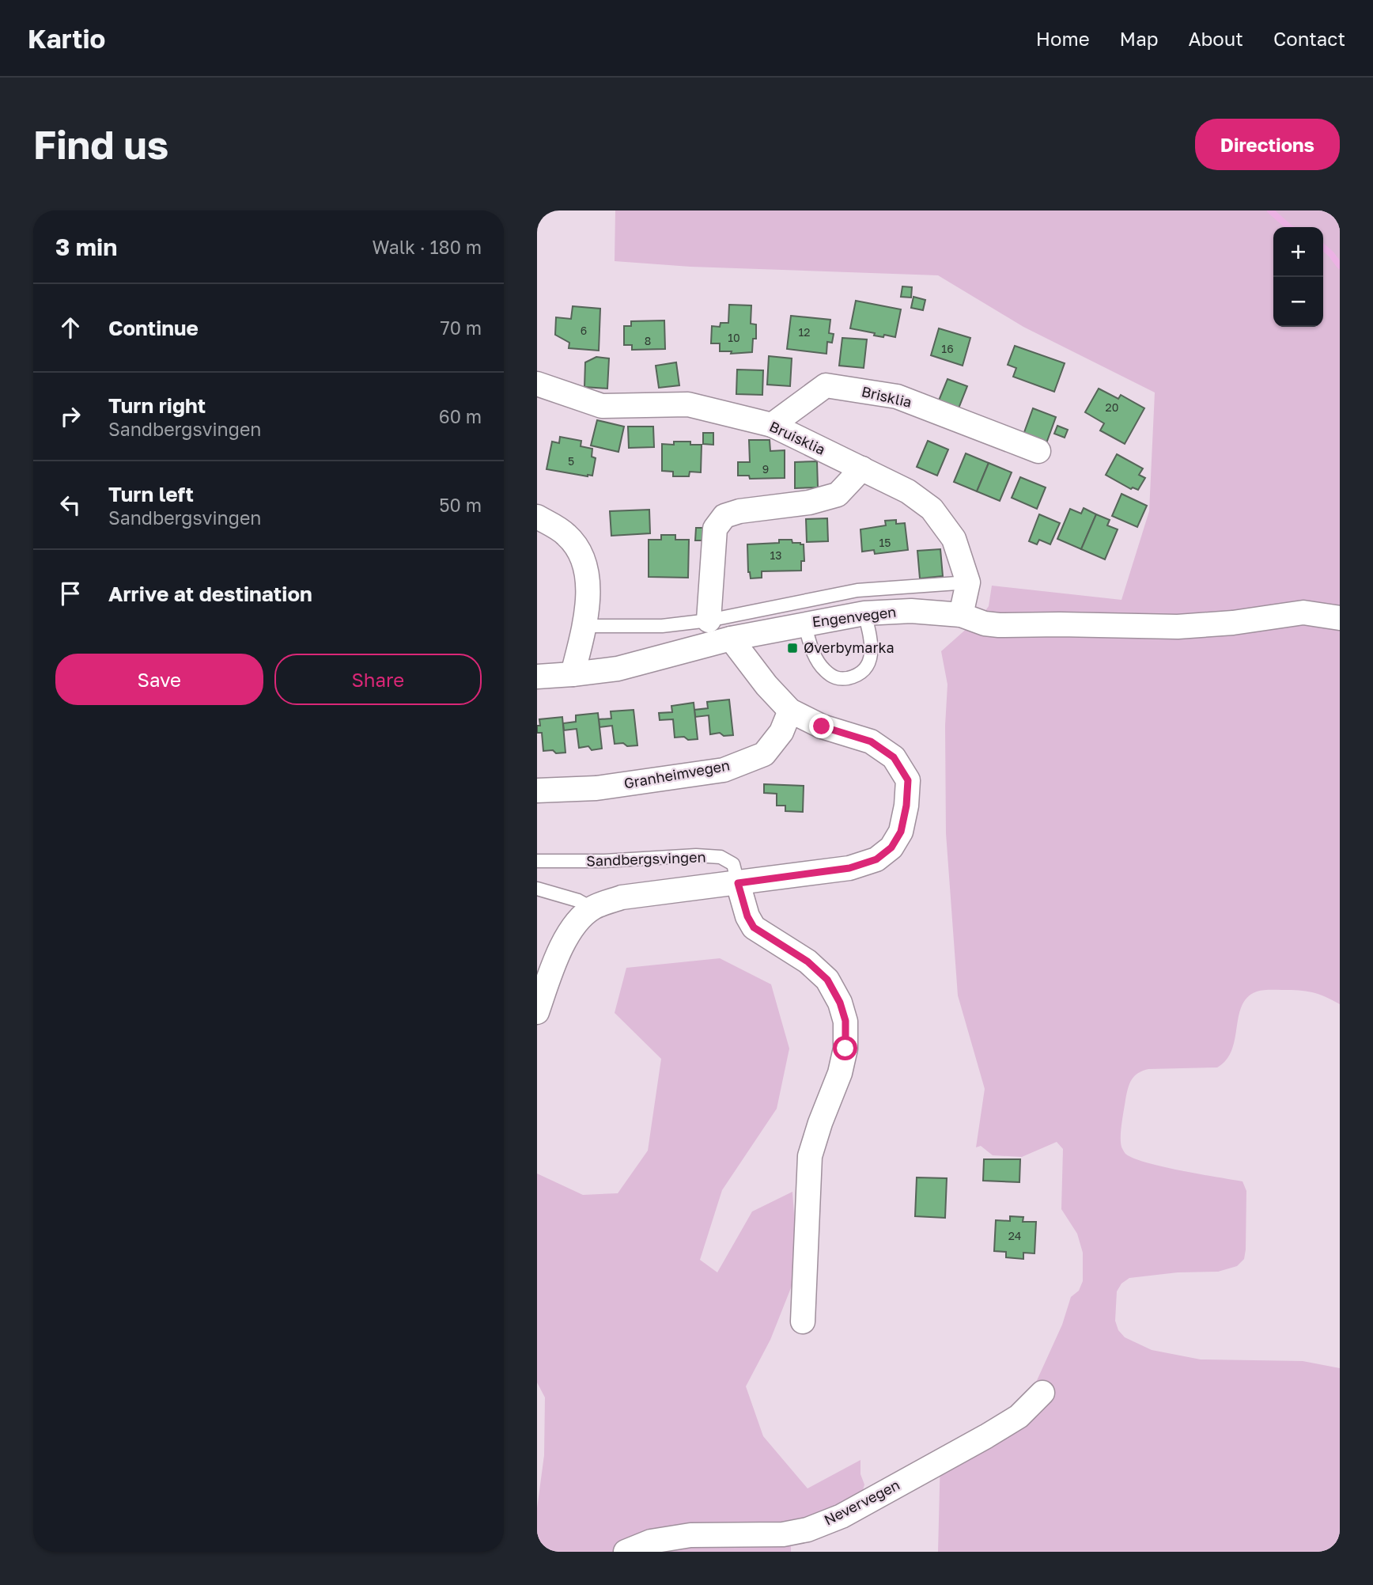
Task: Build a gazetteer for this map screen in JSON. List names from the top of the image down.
{
  "streets": {
    "street": [
      "Brisklia",
      "Bruisklia",
      "Engenvegen",
      "Granheimvegen",
      "Nevervegen"
    ],
    "lane": ["Sandbergsvingen"]
  },
  "crossings": [
    ["Brisklia", "Bruisklia"]
  ],
  "places": {
    "transit": ["Øverbymarka"]
  },
  "house_numbers": [
    "6",
    "12",
    "10",
    "8",
    "16",
    "20",
    "5",
    "9",
    "15",
    "13",
    "24"
  ],
  "page": {
    "header": "Kartio",
    "nav": [
      "Home",
      "Map",
      "About",
      "Contact"
    ],
    "buttons": [
      "Directions",
      ["Save", "Share"]
    ],
    "title": "Find us",
    "heading": ["3 min", "Walk · 180 m"],
    "map_buttons": ["+", "−"],
    "list": [
      ["Continue", "70 m"],
      ["Turn right", "Sandbergsvingen", "60 m"],
      ["Turn left", "Sandbergsvingen", "50 m"],
      "Arrive at destination"
    ]
  }
}
